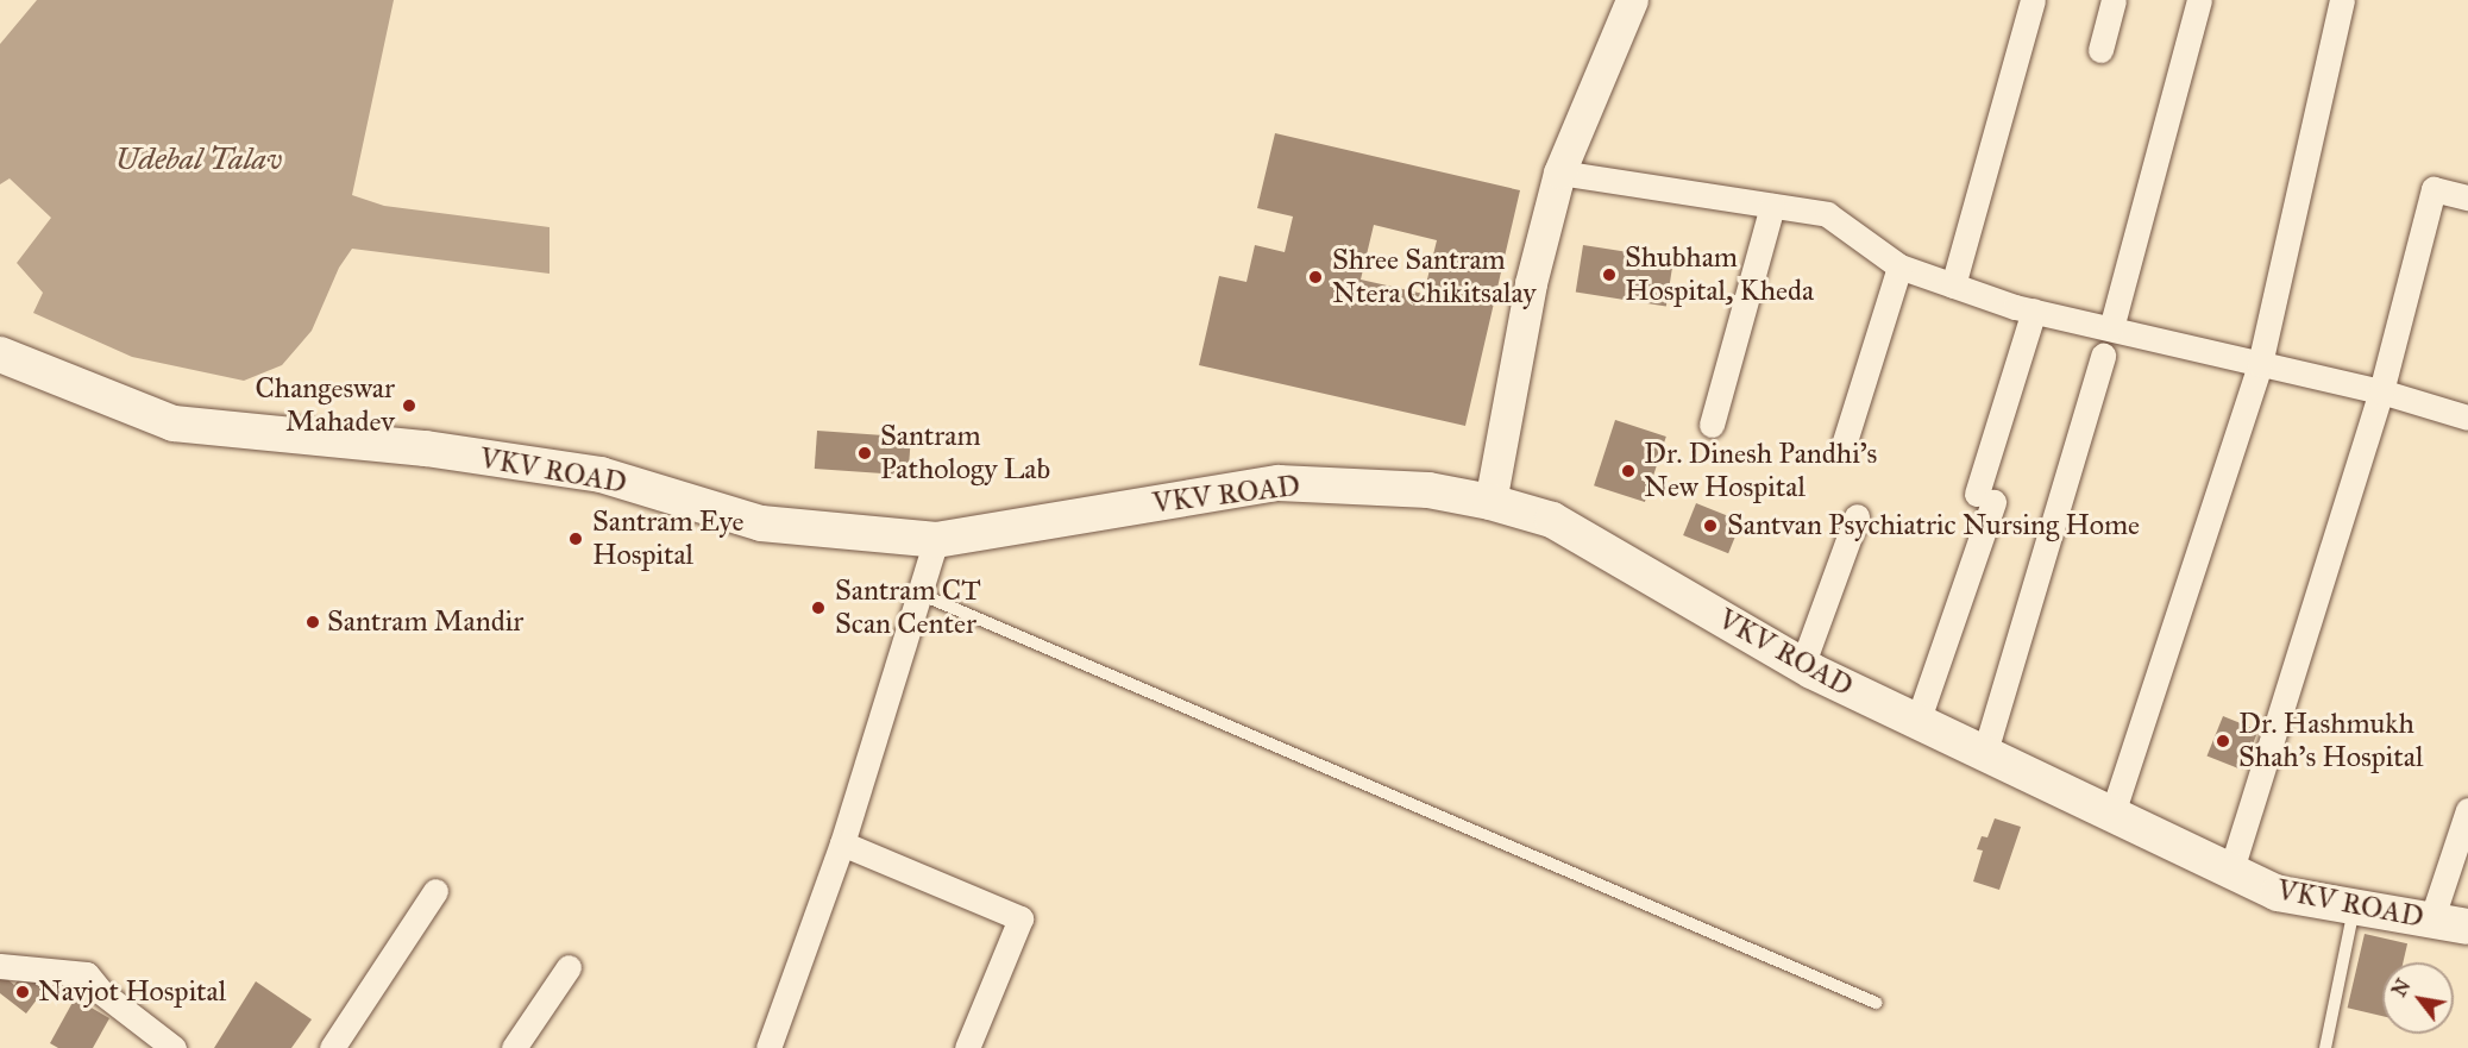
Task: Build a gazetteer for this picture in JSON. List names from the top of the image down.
{
  "streets": {
    "main road": ["VKV ROAD"]
  },
  "water": ["Udebal Talav"],
  "places": [
    "Shubham Hospital, Kheda",
    "Shree Santram Ntera Chikitsalay",
    "Changeswar Mahadev",
    "Santram Pathology Lab",
    "Dr. Dinesh Pandhi's New Hospital",
    "Santvan Psychiatric Nursing Home",
    "Santram Eye Hospital",
    "Santram CT Scan Center",
    "Santram Mandir",
    "Dr. Hashmukh Shah's Hospital",
    "Navjot Hospital"
  ],
  "north": "top left"
}
